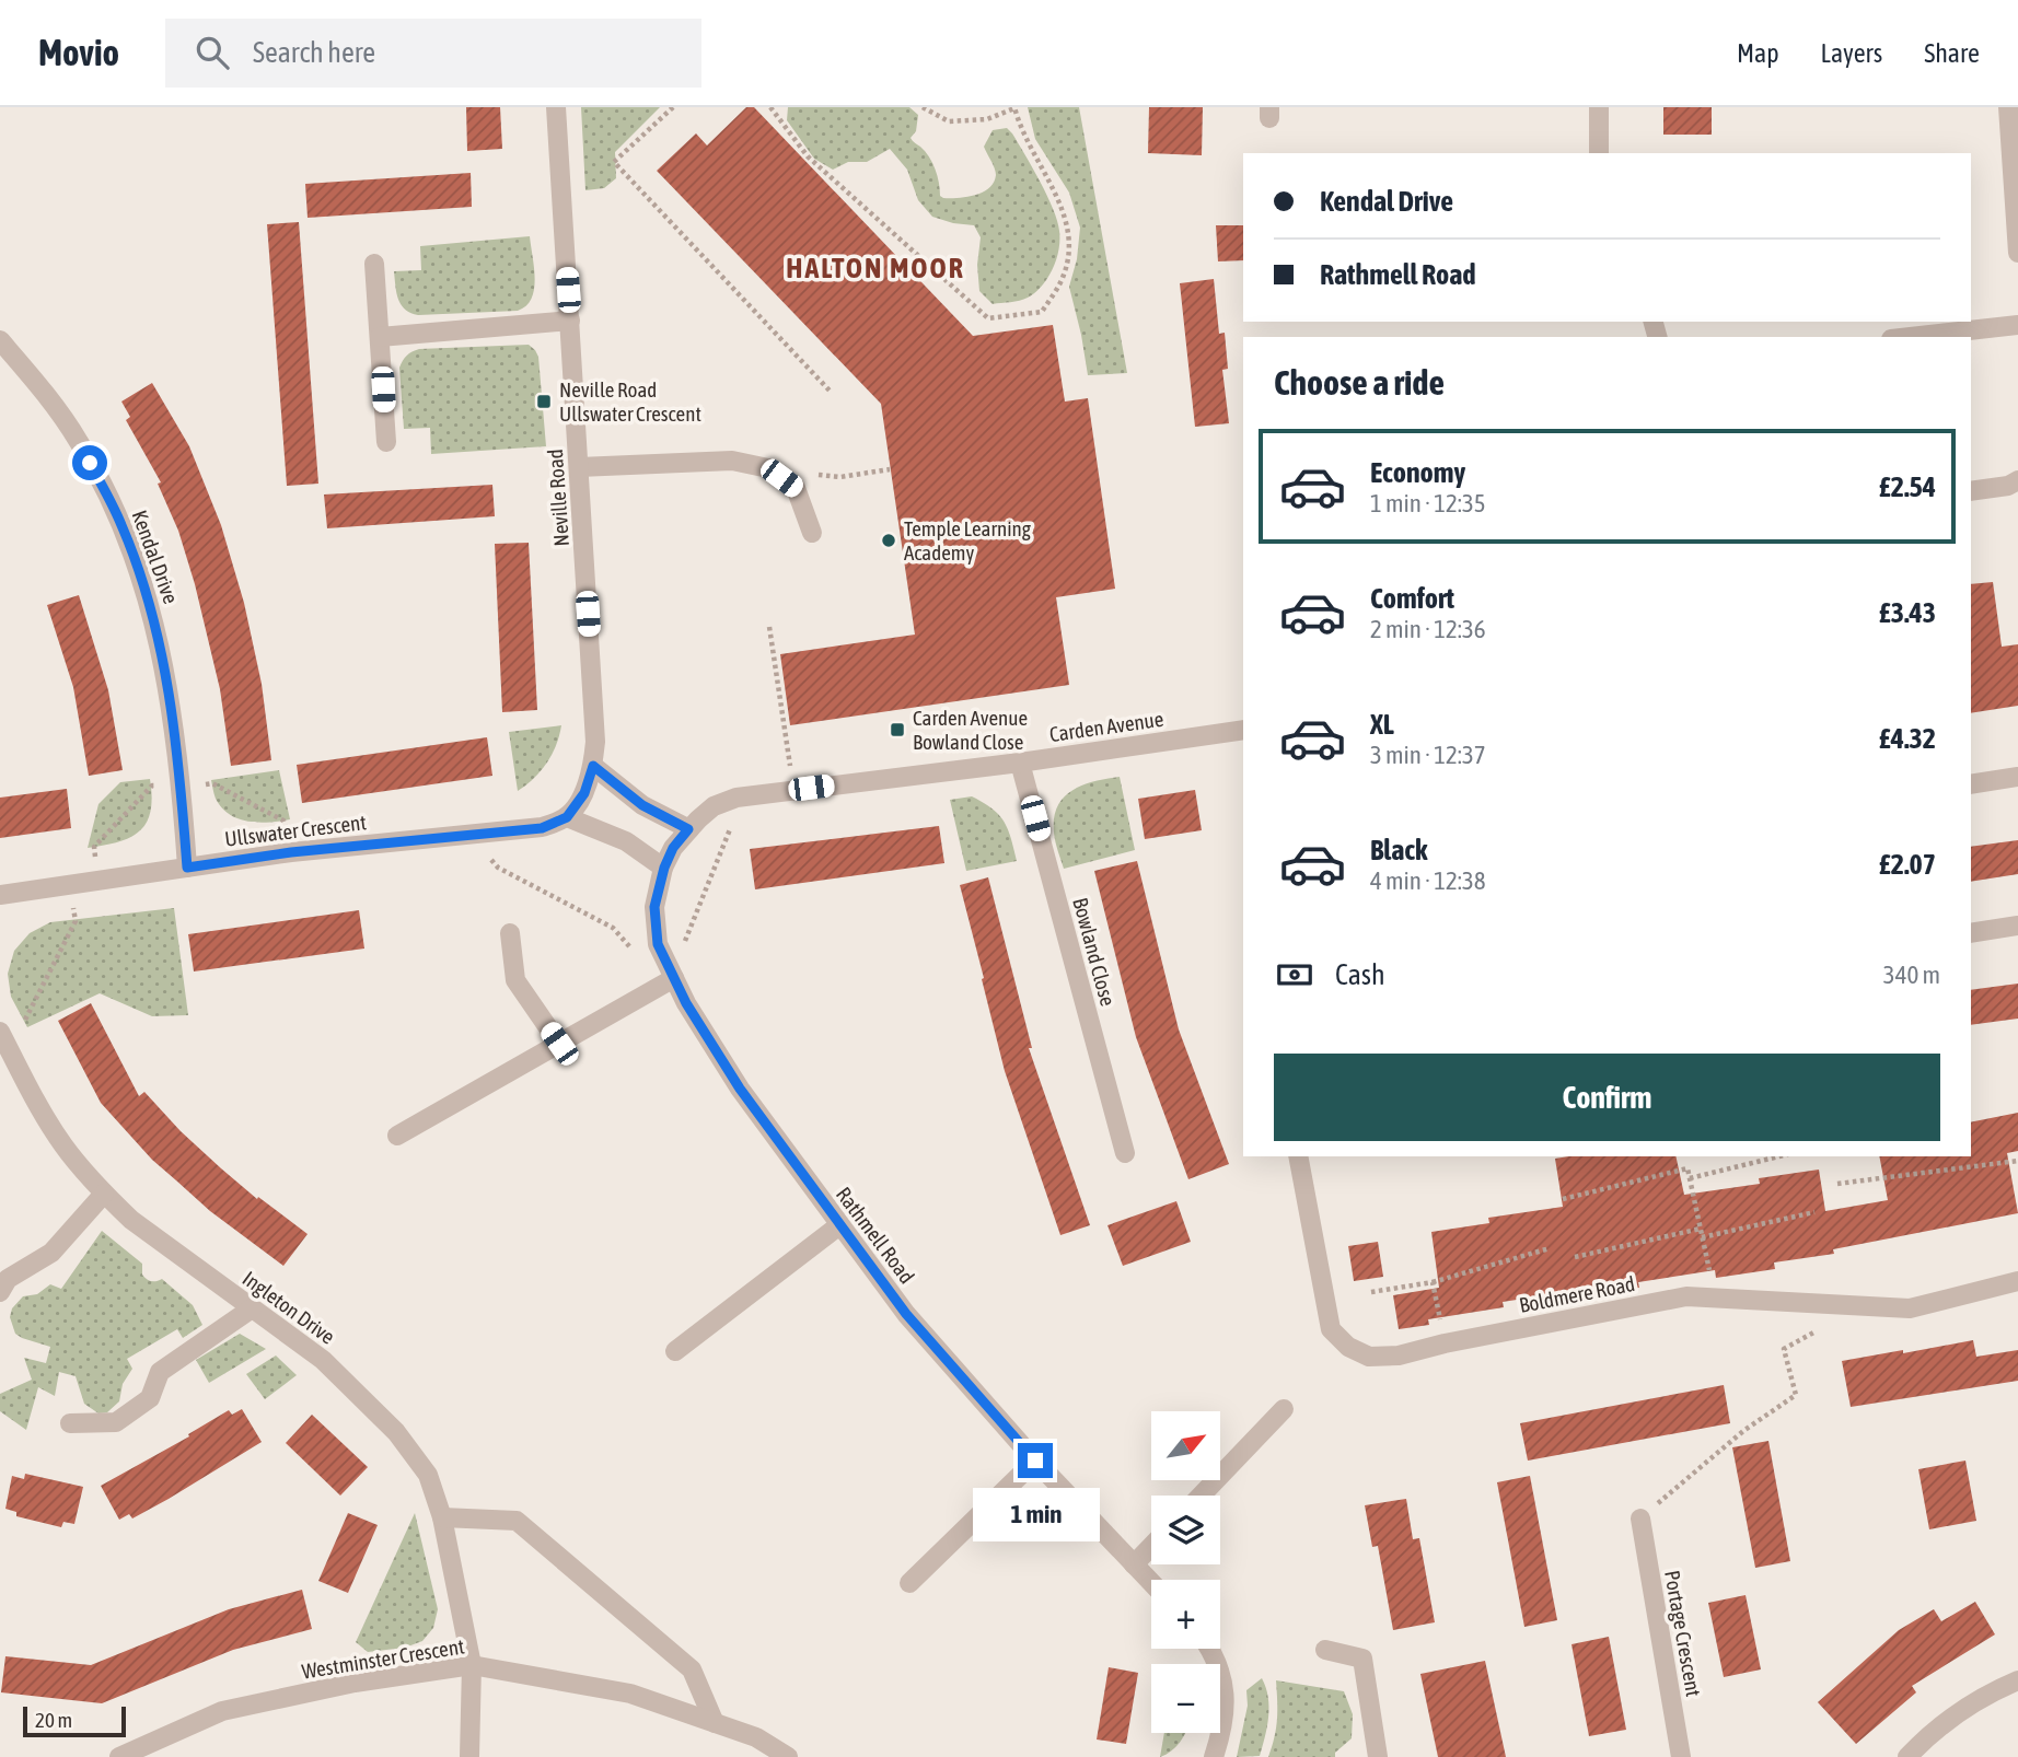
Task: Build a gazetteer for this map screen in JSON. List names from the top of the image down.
{
  "streets": {
    "street": [
      "Neville Road",
      "Kendal Drive",
      "Carden Avenue",
      "Ullswater Crescent",
      "Bowland Close",
      "Rathmell Road",
      "Boldmere Road",
      "Ingleton Drive",
      "Portage Crescent",
      "Westminster Crescent"
    ]
  },
  "crossings": [
    ["Neville Road", "Ullswater Crescent"],
    ["Kendal Drive", "Ullswater Crescent"],
    ["Carden Avenue", "Bowland Close"],
    ["Carden Avenue", "Rathmell Road"],
    ["Ingleton Drive", "Westminster Crescent"]
  ],
  "districts": ["HALTON MOOR"],
  "places": {
    "transit": ["Neville Road Ullswater Crescent", "Carden Avenue Bowland Close"],
    "other": ["Temple Learning Academy"]
  },
  "scale_bar": "20 m",
  "north": "top right",
  "page": {
    "header": "Movio",
    "search": "Search here",
    "nav": ["Map", "Layers", "Share"],
    "banner": ["Kendal Drive", "Rathmell Road"],
    "heading": "Choose a ride",
    "list": [
      {
        "name": "Economy",
        "note": "1 min · 12:35",
        "value": "£2.54"
      },
      {
        "name": "Comfort",
        "note": "2 min · 12:36",
        "value": "£3.43"
      },
      {
        "name": "XL",
        "note": "3 min · 12:37",
        "value": "£4.32"
      },
      {
        "name": "Black",
        "note": "4 min · 12:38",
        "value": "£2.07"
      }
    ],
    "pay": ["Cash", "340 m"],
    "buttons": "Confirm",
    "map_buttons": ["+", "−"],
    "bubble": "1 min",
    "scale": "20 m"
  }
}
